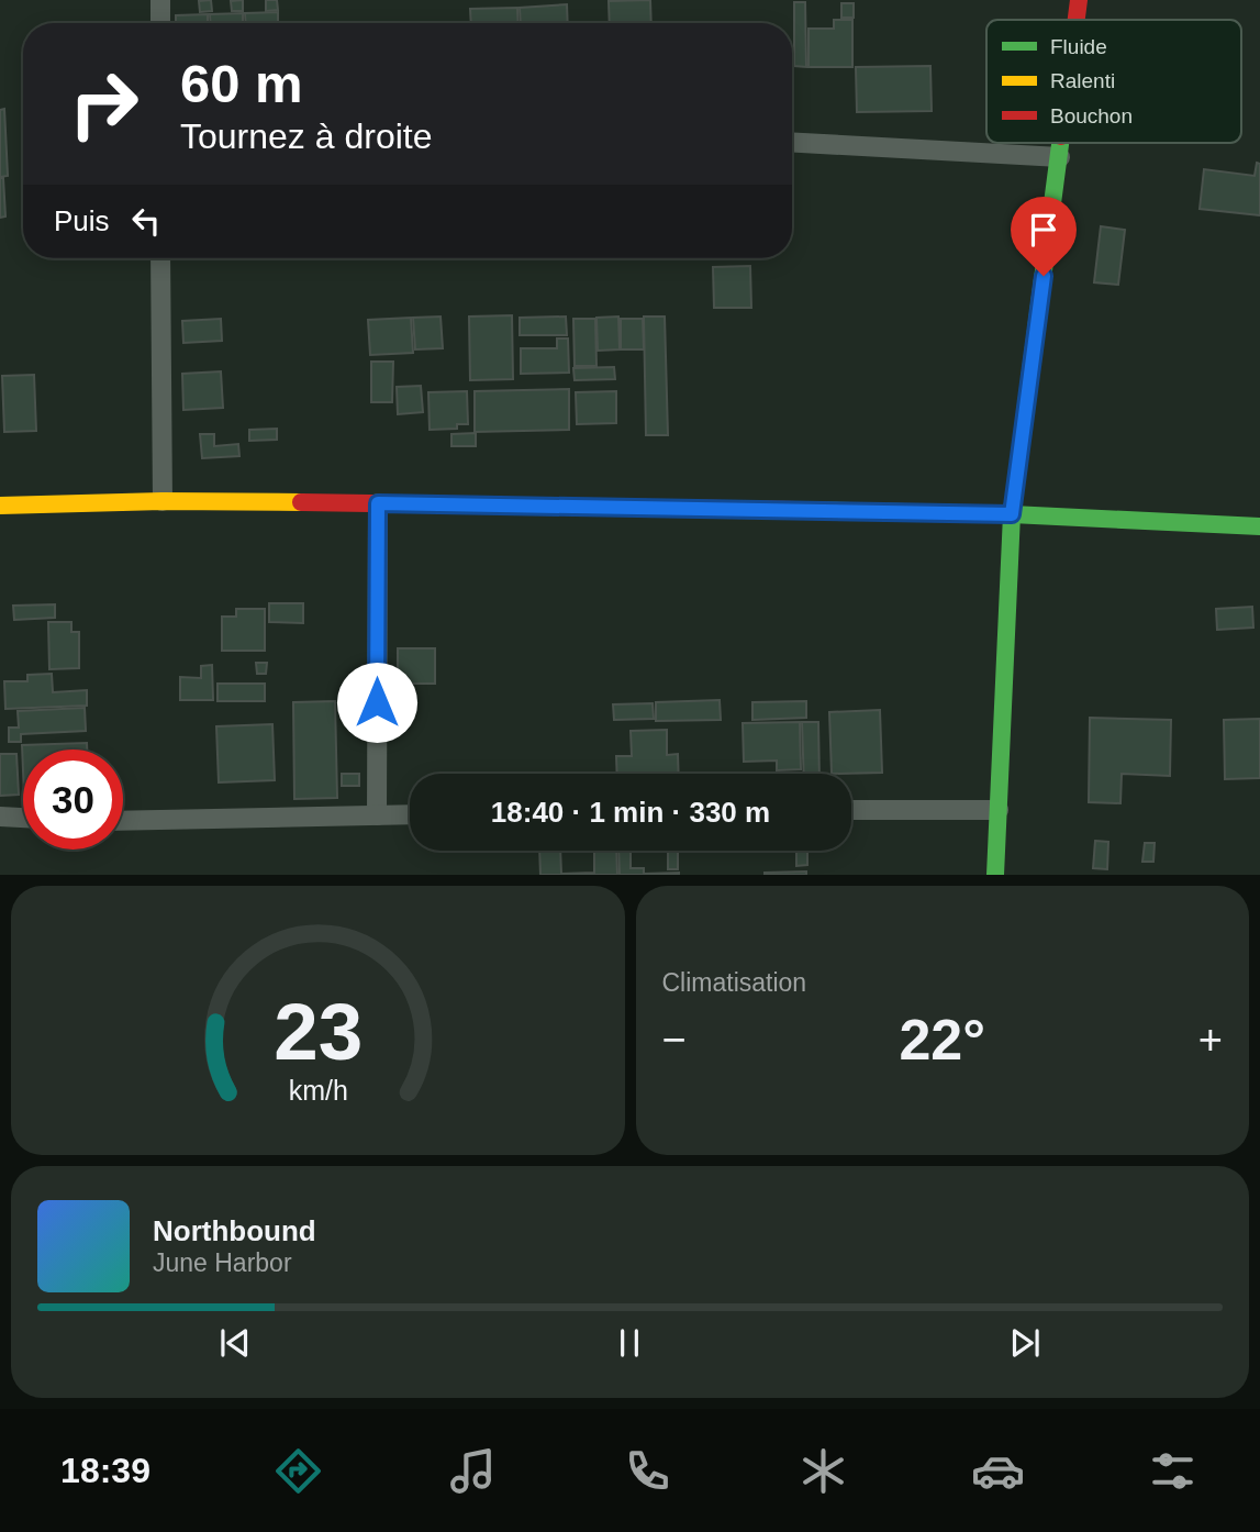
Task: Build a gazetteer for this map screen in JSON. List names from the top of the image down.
{
  "legend": ["Fluide", "Ralenti", "Bouchon"],
  "page": {
    "turn": ["60 m", "Tournez à droite"],
    "then": "Puis",
    "limit": "30",
    "trip": "18:40 · 1 min · 330 m",
    "tile": "Climatisation",
    "heat": ["−", "22°", "+"],
    "song": ["Northbound", "June Harbor"],
    "tabs": "18:39",
    "gauge": ["23", "km/h"]
  }
}
